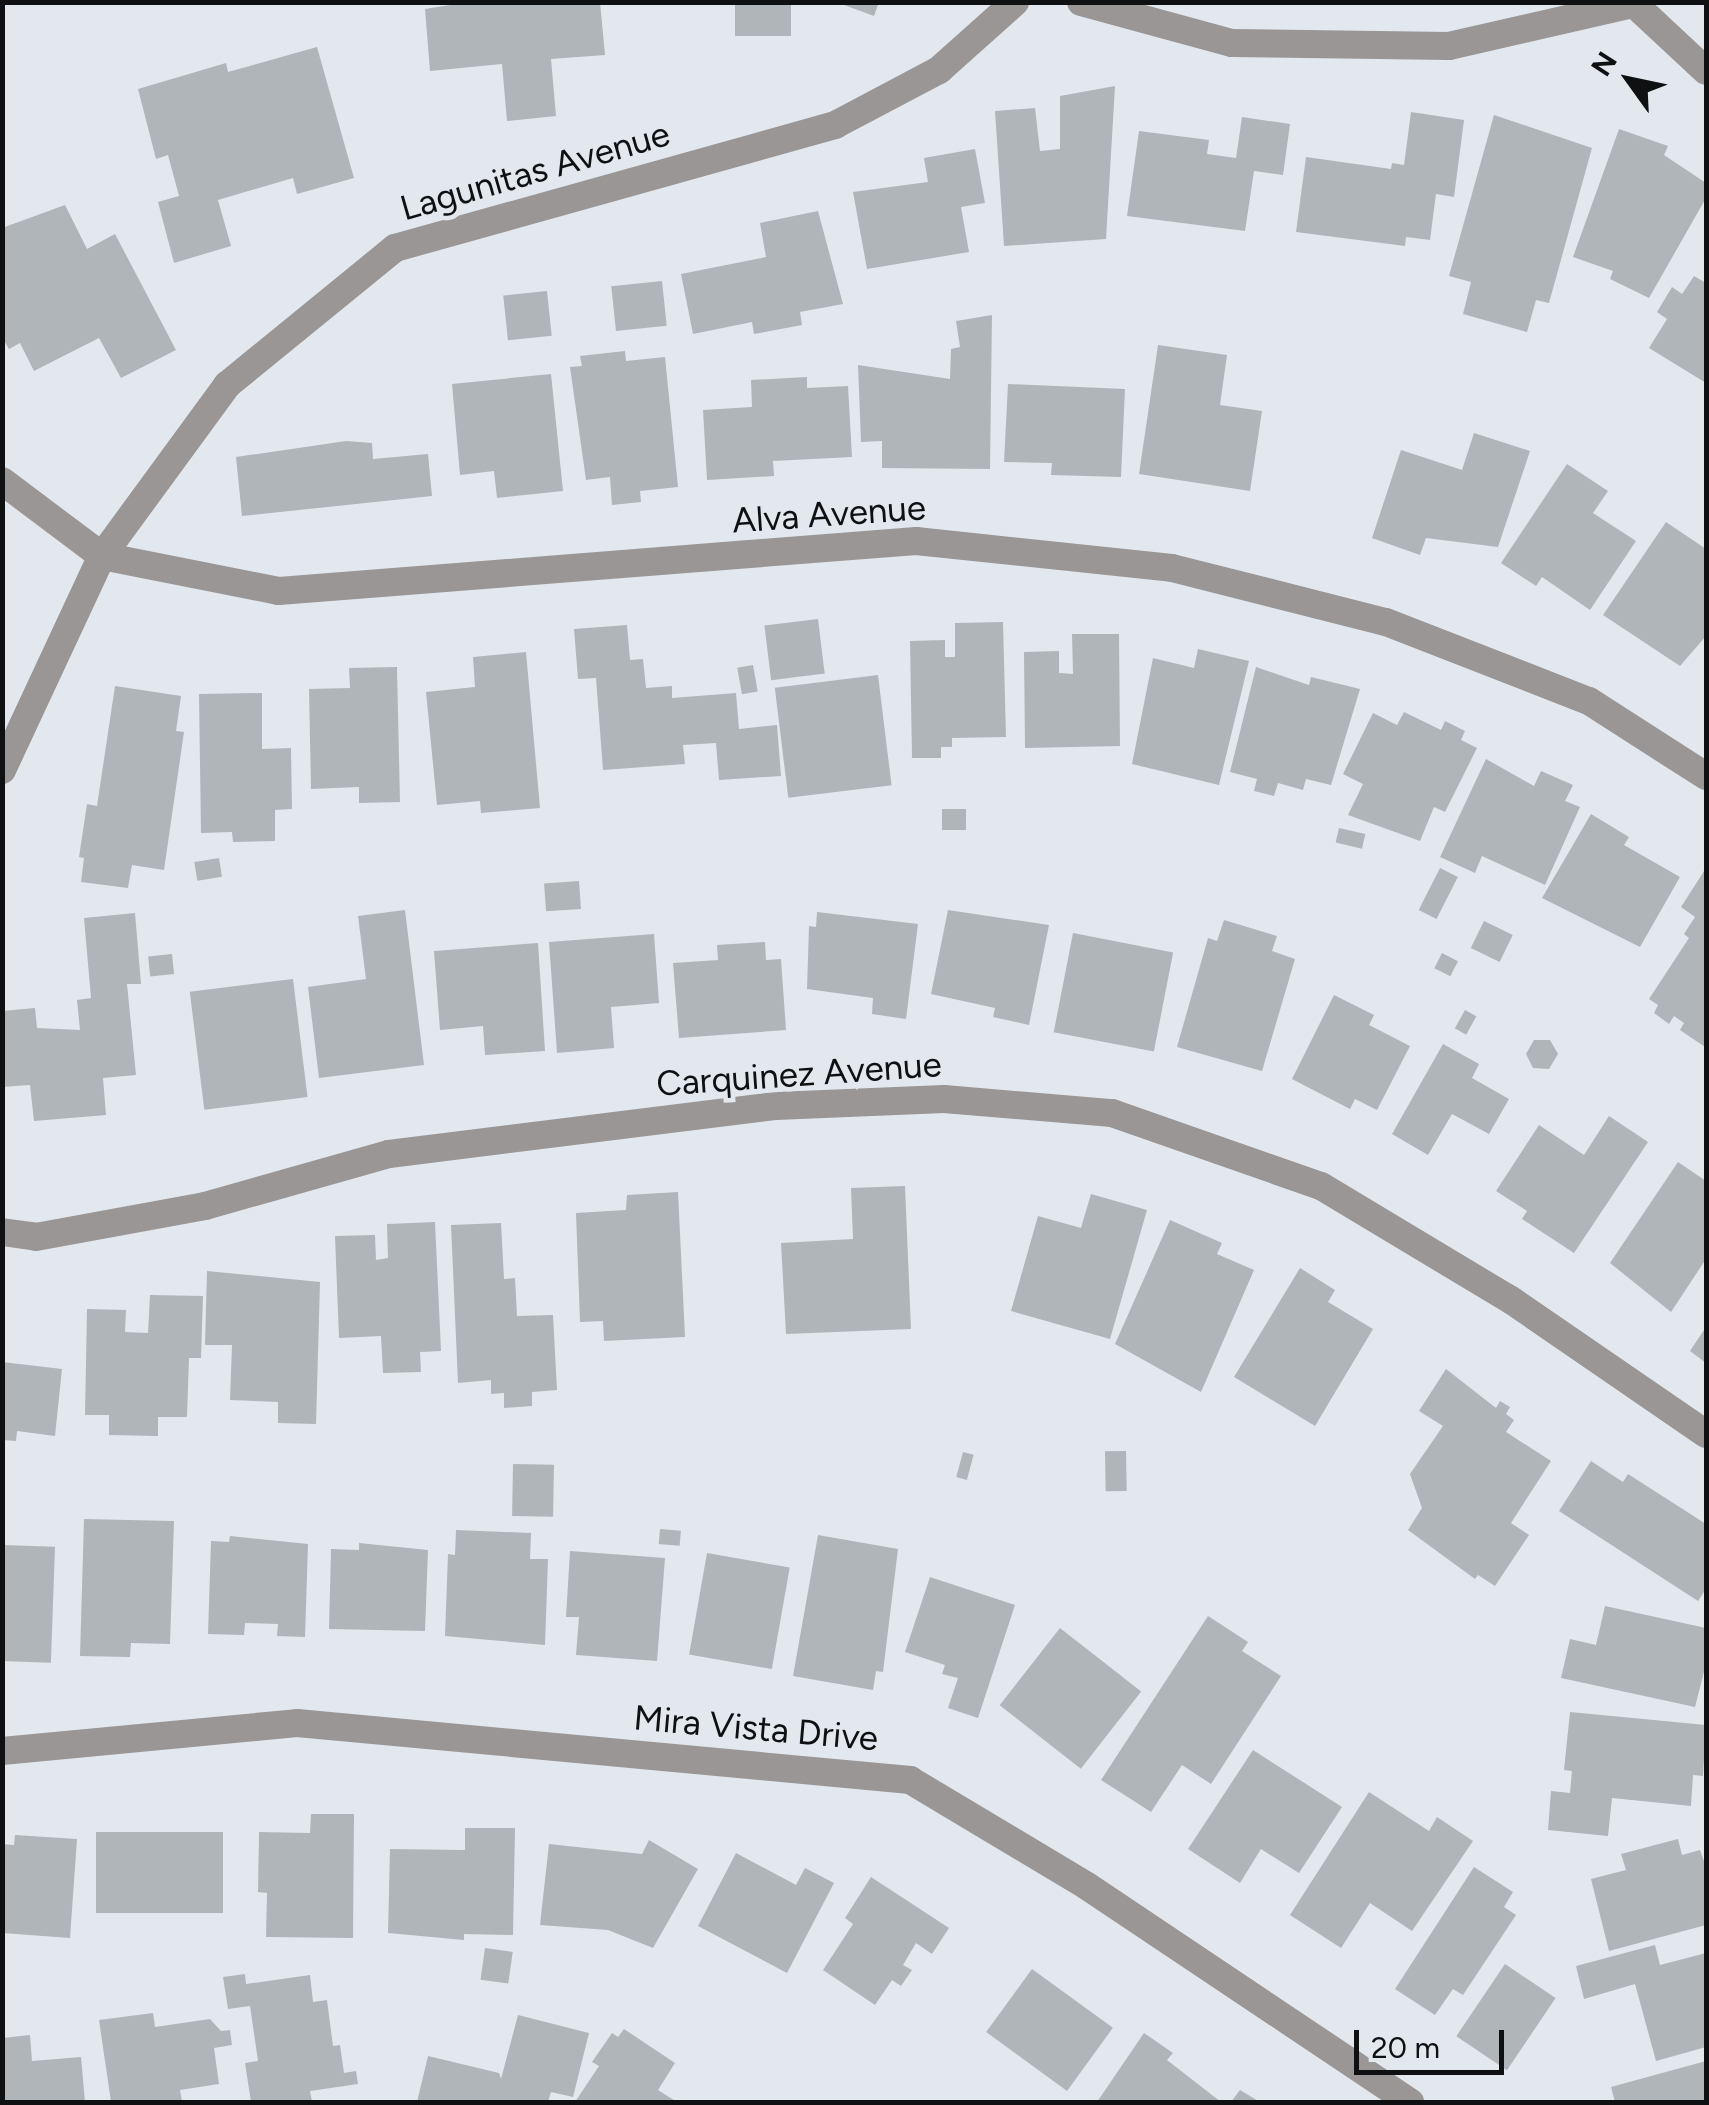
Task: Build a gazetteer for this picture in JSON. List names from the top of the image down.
{
  "streets": {
    "street": [
      "Lagunitas Avenue",
      "Alva Avenue",
      "Carquinez Avenue",
      "Mira Vista Drive"
    ]
  },
  "crossings": [
    ["Lagunitas Avenue", "Alva Avenue"]
  ],
  "scale_bar": "20 m",
  "north": "top left"
}
